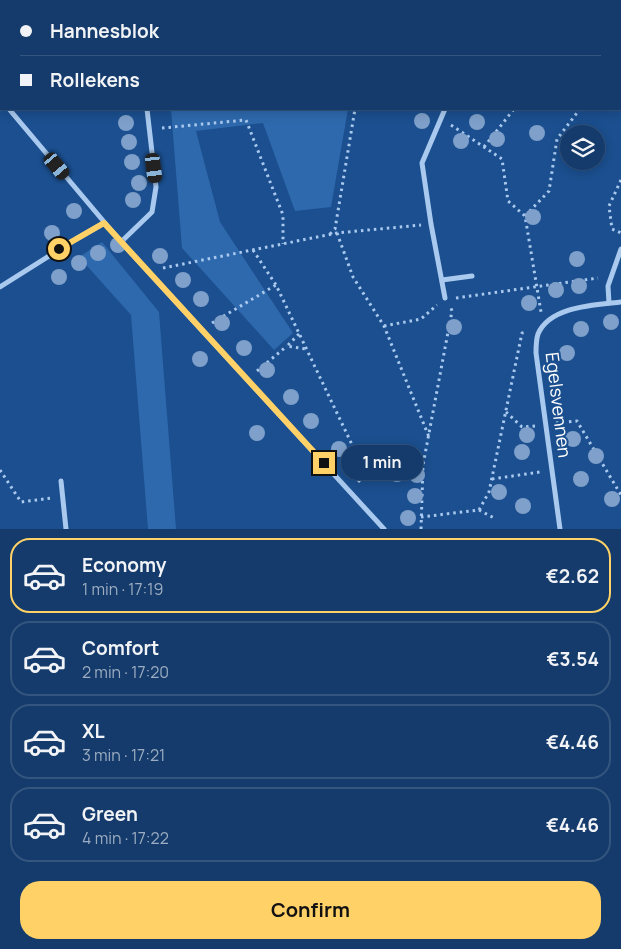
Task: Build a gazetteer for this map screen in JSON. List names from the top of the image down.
{
  "streets": {
    "street": ["Egelsvennen"]
  },
  "page": {
    "banner": ["Hannesblok", "Rollekens"],
    "bubble": "1 min",
    "list": [
      {
        "name": "Economy",
        "note": "1 min · 17:19",
        "value": "€2.62"
      },
      {
        "name": "Comfort",
        "note": "2 min · 17:20",
        "value": "€3.54"
      },
      {
        "name": "XL",
        "note": "3 min · 17:21",
        "value": "€4.46"
      },
      {
        "name": "Green",
        "note": "4 min · 17:22",
        "value": "€4.46"
      }
    ],
    "buttons": "Confirm"
  }
}
